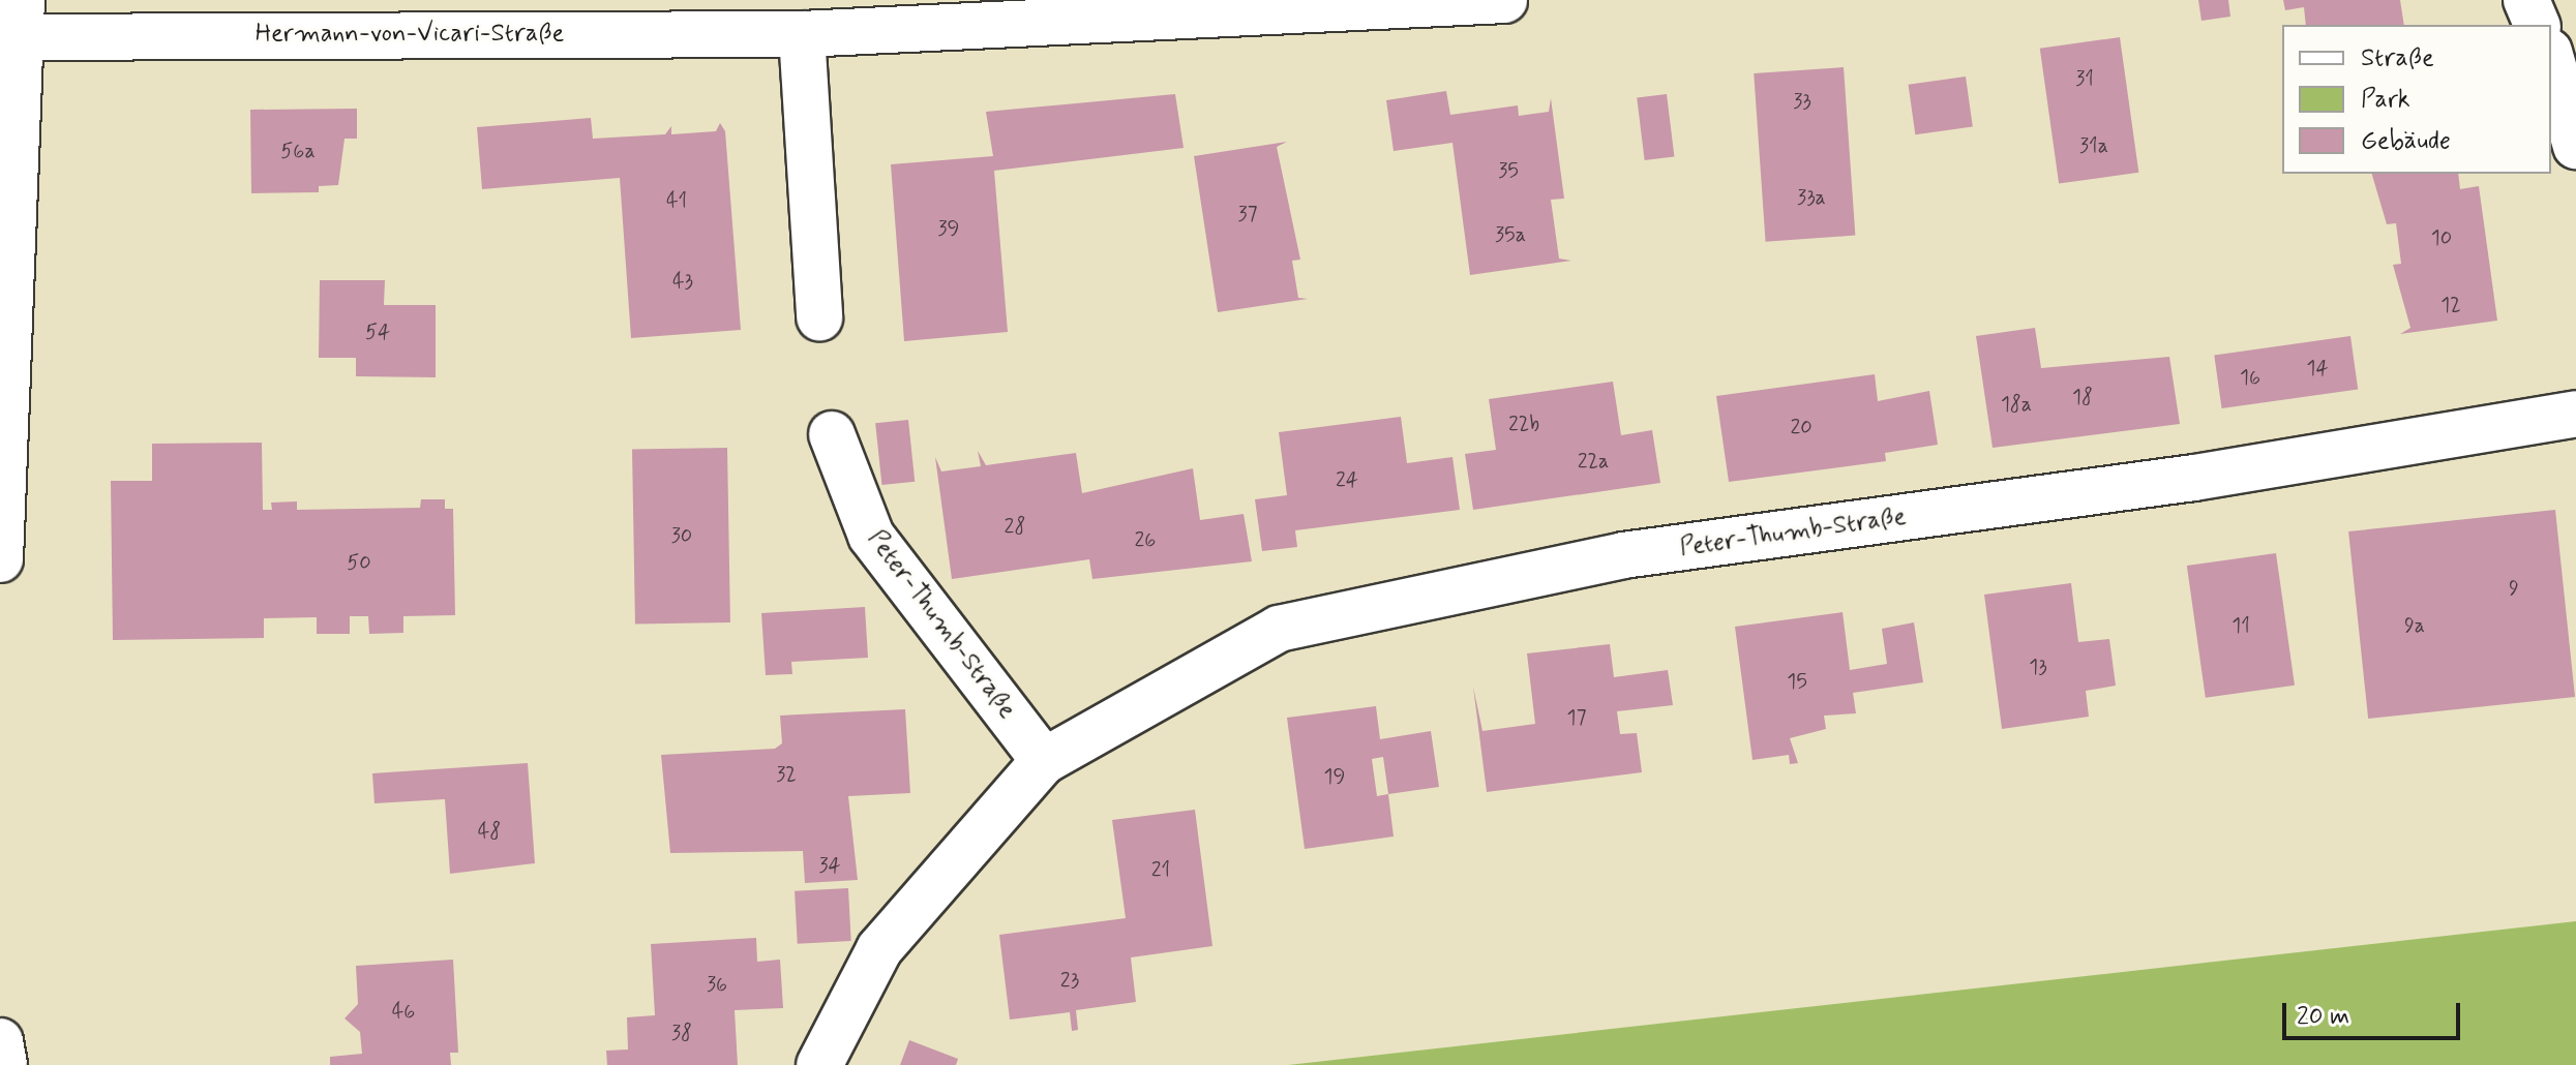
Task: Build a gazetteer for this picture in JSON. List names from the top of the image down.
{
  "streets": {
    "street": ["Hermann-von-Vicari-Straße", "Peter-Thumb-Straße"]
  },
  "house_numbers": [
    "31",
    "33",
    "31a",
    "56a",
    "35",
    "33a",
    "41",
    "37",
    "39",
    "35a",
    "10",
    "43",
    "12",
    "54",
    "14",
    "16",
    "18",
    "18a",
    "22b",
    "20",
    "22a",
    "24",
    "28",
    "30",
    "26",
    "50",
    "9",
    "11",
    "9a",
    "13",
    "15",
    "17",
    "32",
    "19",
    "48",
    "34",
    "21",
    "23",
    "36",
    "46",
    "38"
  ],
  "legend": ["Straße", "Park", "Gebäude"],
  "scale_bar": "20 m"
}
